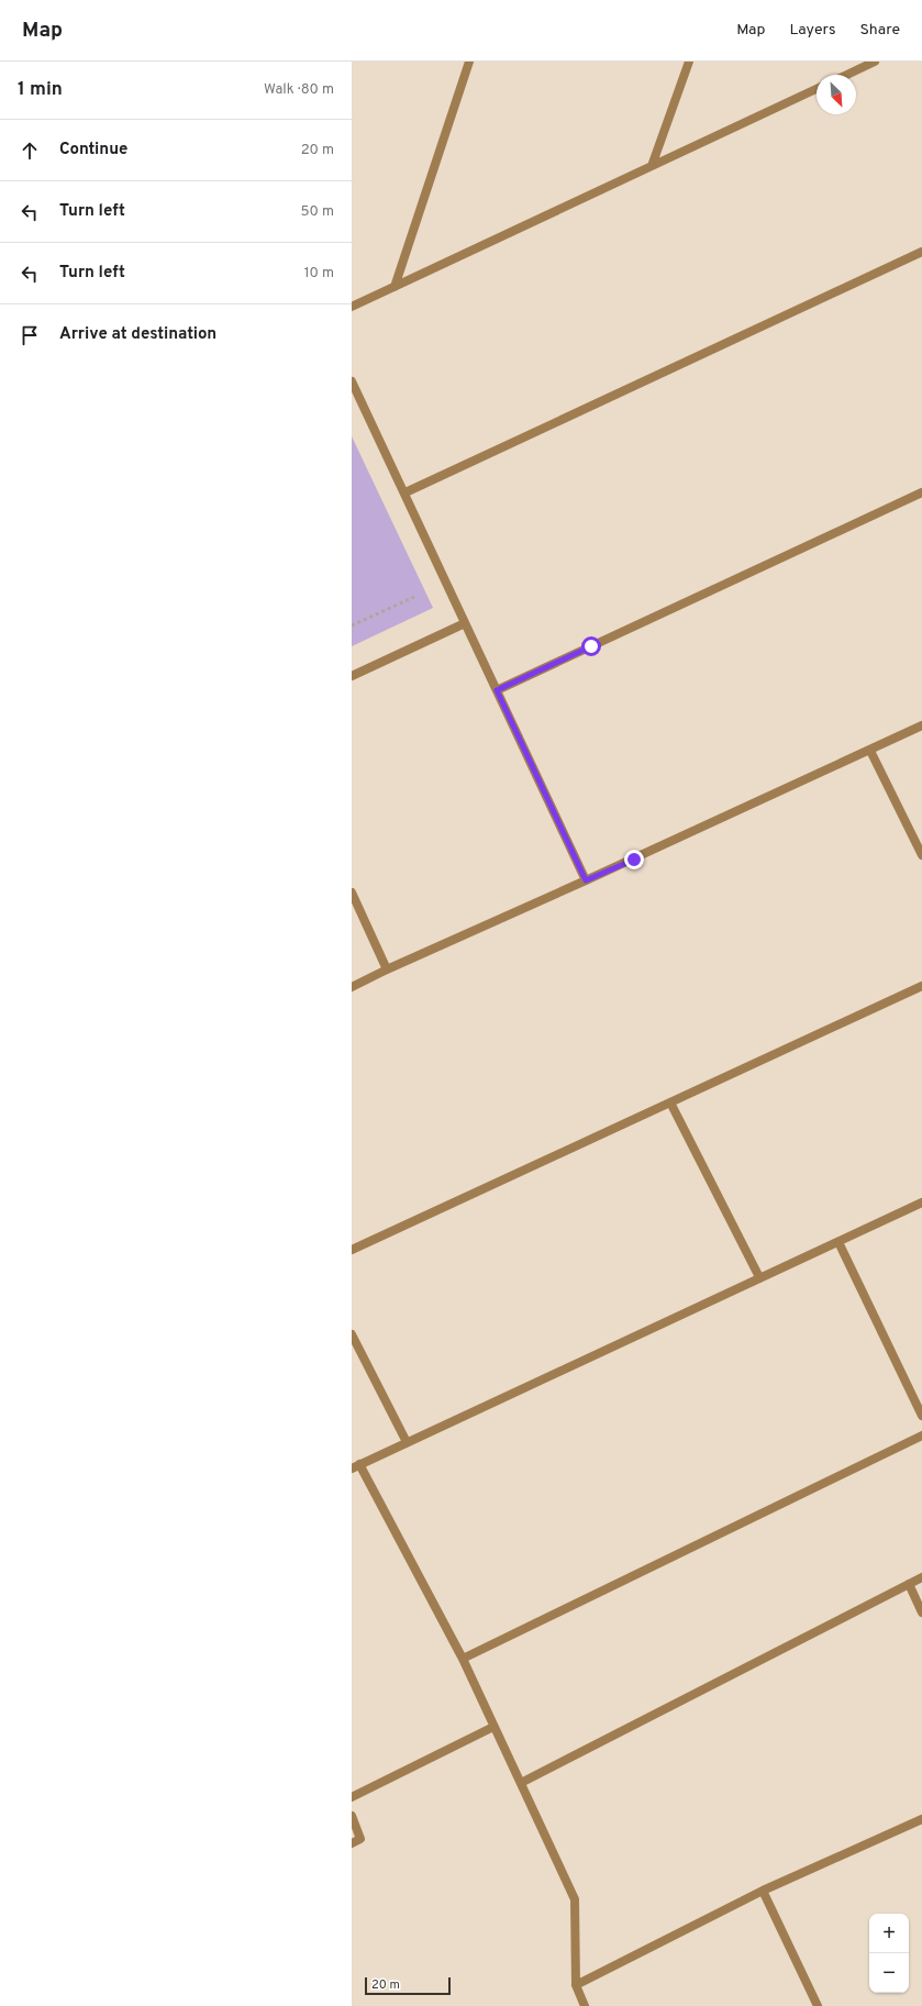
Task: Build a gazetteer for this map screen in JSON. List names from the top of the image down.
{
  "scale_bar": "20 m",
  "north": "bottom right",
  "page": {
    "header": "Map",
    "nav": ["Map", "Layers", "Share"],
    "heading": ["1 min", "Walk · 80 m"],
    "list": [
      ["Continue", "20 m"],
      ["Turn left", "50 m"],
      ["Turn left", "10 m"],
      "Arrive at destination"
    ],
    "map_buttons": ["+", "−"],
    "scale": "20 m"
  }
}
